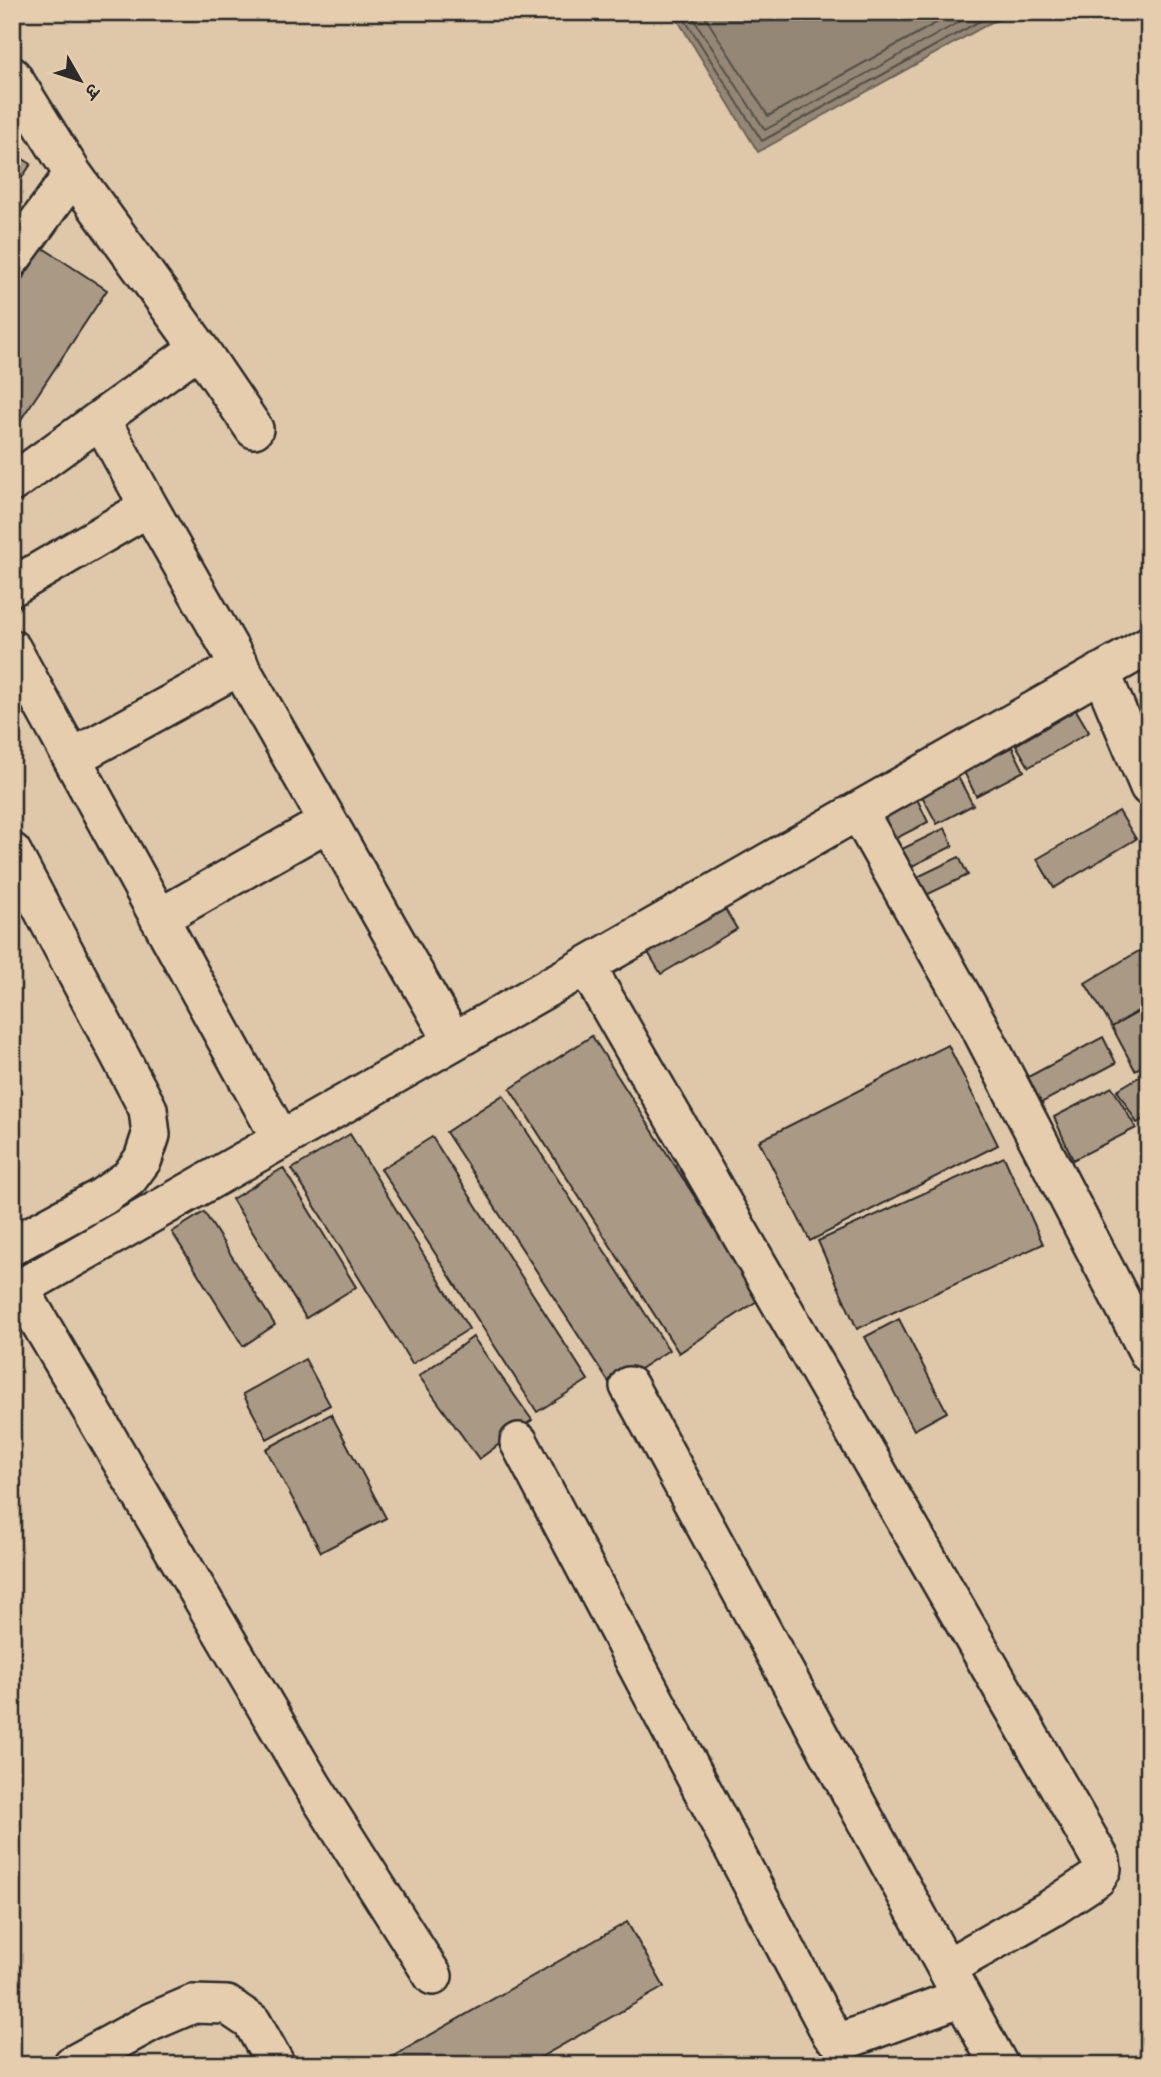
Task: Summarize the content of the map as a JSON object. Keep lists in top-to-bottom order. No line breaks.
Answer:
{"north":"bottom right"}
